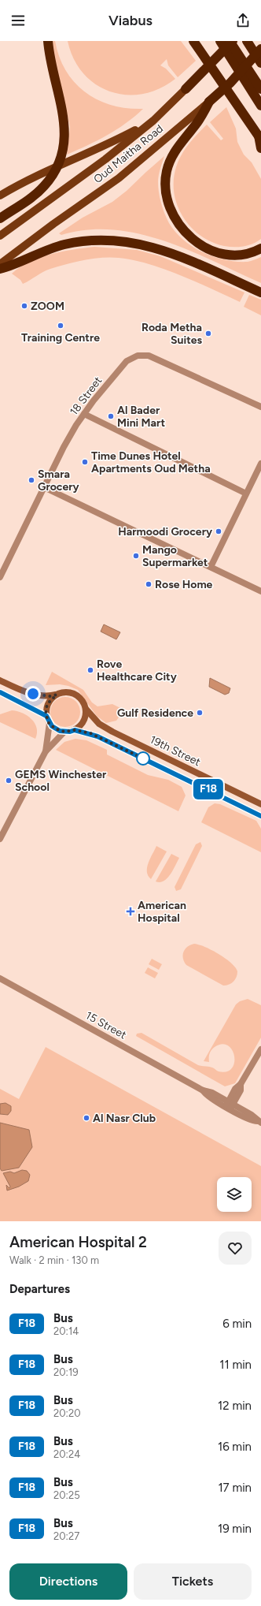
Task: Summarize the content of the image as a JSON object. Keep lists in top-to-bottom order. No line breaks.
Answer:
{"streets":{"highway":["Oud Maitha Road"],"main road":["19th Street"],"street":["18 Street","15 Street"]},"places":{"other":["ZOOM","Training Centre","Roda Metha Suites","Al Bader Mini Mart","Time Dunes Hotel Apartments Oud Metha","Smara Grocery","Harmoodi Grocery","Mango Supermarket","Rose Home","Rove Healthcare City","Gulf Residence","GEMS Winchester School","Al Nasr Club"],"health":["American Hospital"]},"lines":["bus line F18"],"page":{"header":"Viabus","on_map":"F18","heading":[["American Hospital 2","Walk · 2 min · 130 m"],"Departures"],"list":[{"mark":"F18","name":"Bus","note":"20:14","value":"6 min"},{"mark":"F18","name":"Bus","note":"20:19","value":"11 min"},{"mark":"F18","name":"Bus","note":"20:20","value":"12 min"},{"mark":"F18","name":"Bus","note":"20:24","value":"16 min"},{"mark":"F18","name":"Bus","note":"20:25","value":"17 min"},{"mark":"F18","name":"Bus","note":"20:27","value":"19 min"}],"buttons":["Directions","Tickets"]}}
